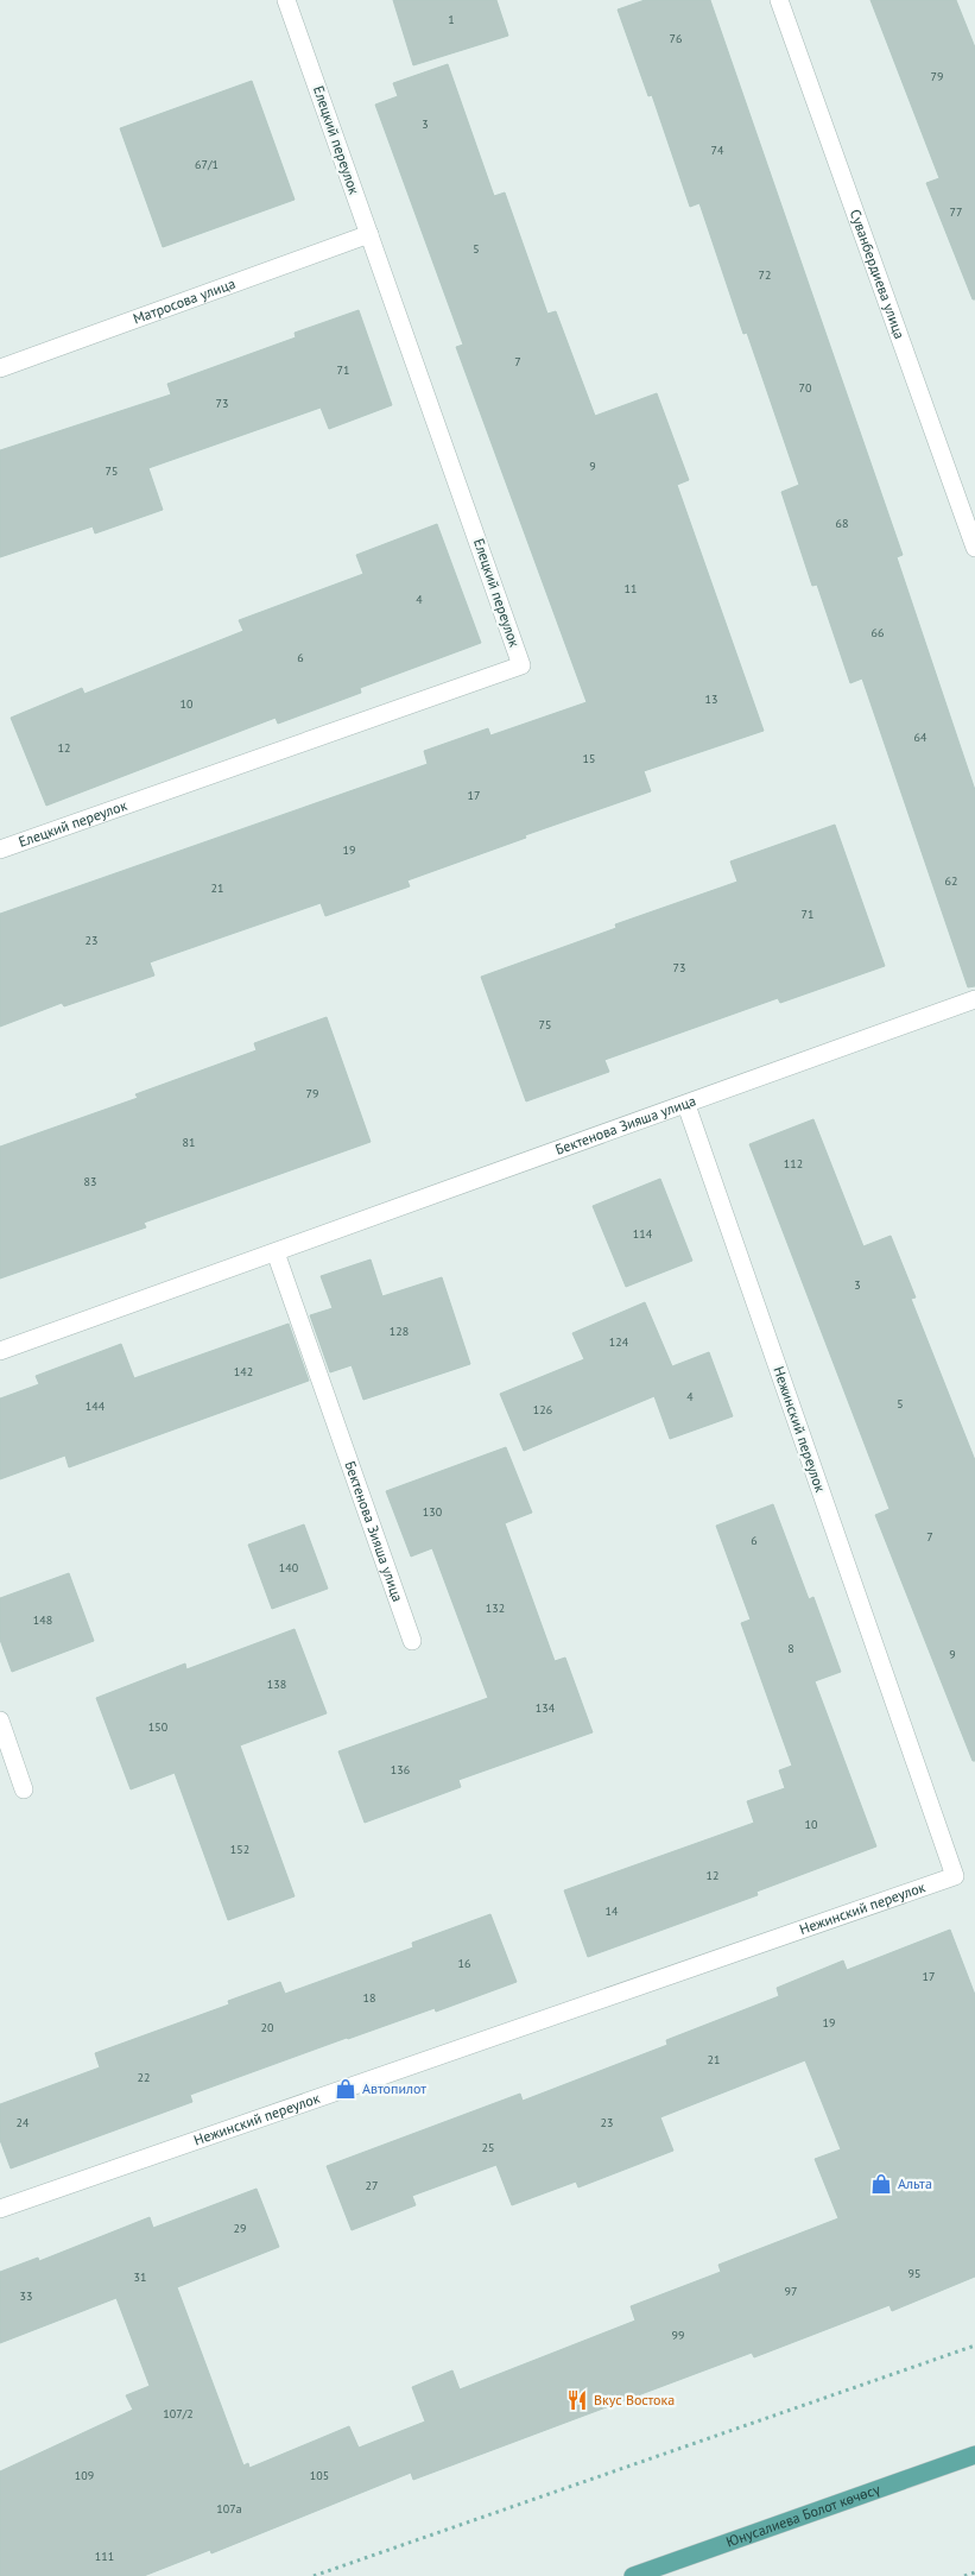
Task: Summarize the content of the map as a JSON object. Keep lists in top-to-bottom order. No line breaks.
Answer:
{"streets":{"main road":["Юнусалиева Болот көчөсү"],"street":["Елецкий переулок","Суванбердиева улица","Матросова улица","Бектенова Зияша улица","Нежинский переулок"]},"crossings":[["Елецкий переулок","Матросова улица"],["Бектенова Зияша улица","Нежинский переулок"]],"places":{"shop":["Автопилот","Альта"],"restaurant":["Вкус Востока"]},"house_numbers":["1","76","79","3","74","67/1","77","5","72","7","71","70","73","9","75","68","11","4","66","6","13","10","64","12","15","17","19","62","21","71","23","73","75","79","81","112","83","114","3","128","124","142","4","5","144","126","130","7","6","140","132","148","8","9","138","134","150","136","10","152","12","14","16","17","18","19","20","21","22","24","23","25","27","29","95","31","97","33","99","107/2","109","105","107а","111"]}
